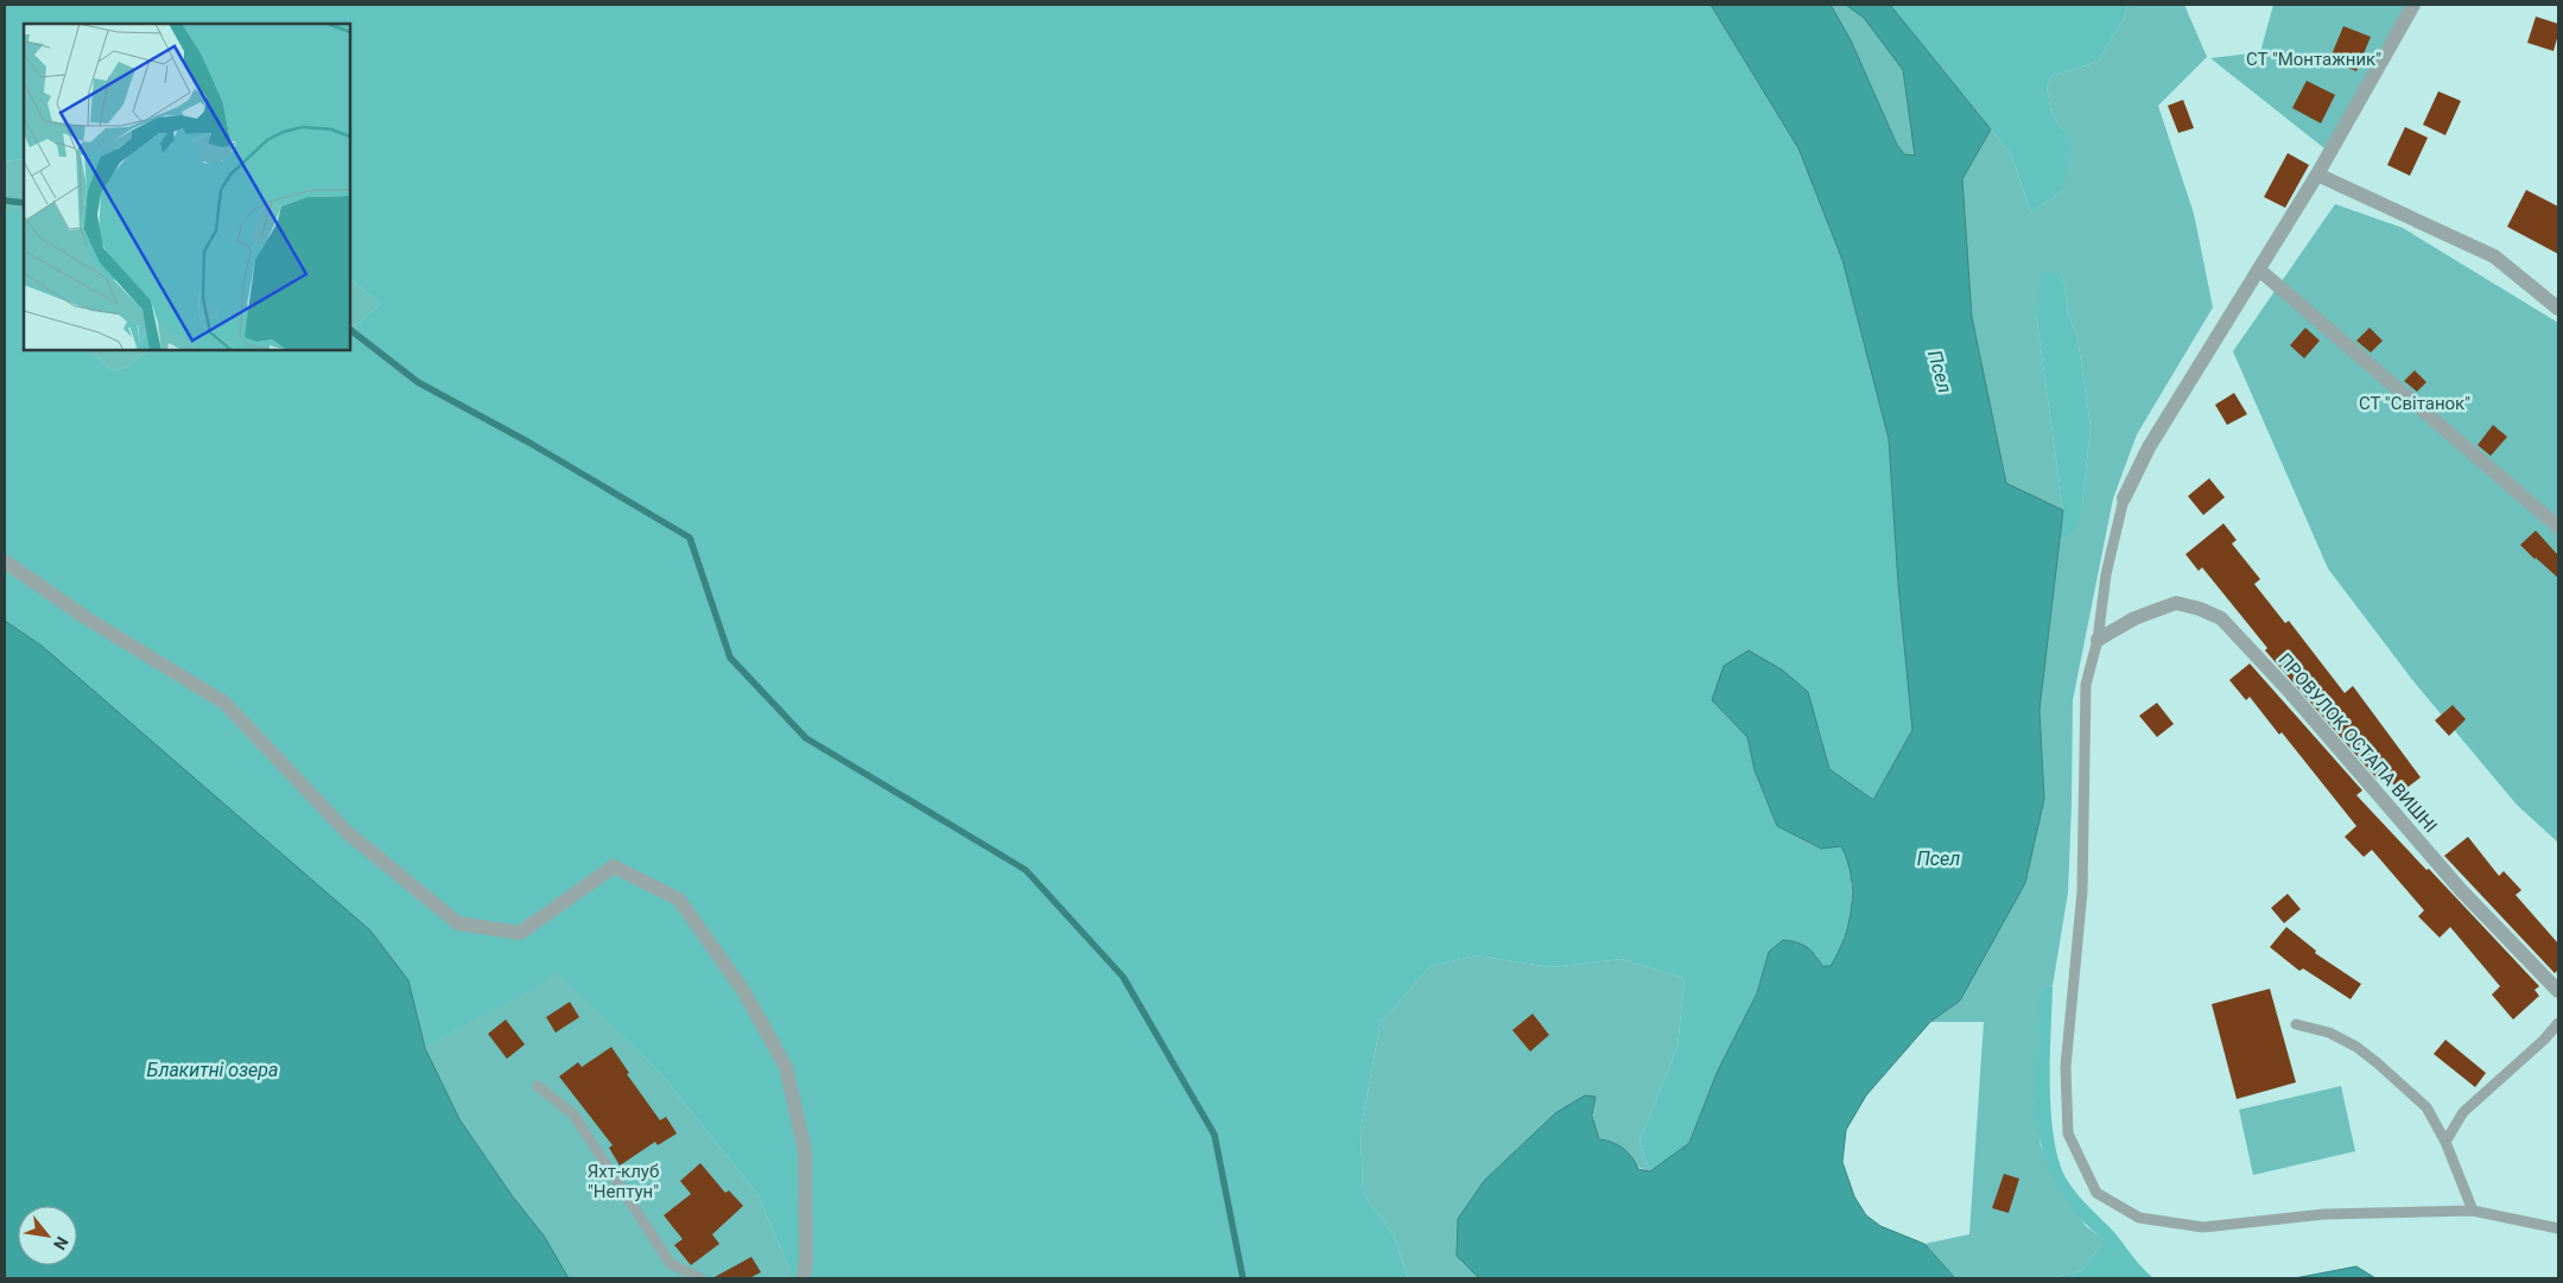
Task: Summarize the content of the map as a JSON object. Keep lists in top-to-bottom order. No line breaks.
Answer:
{"streets":{"street":["ПРОВУЛОК ОСТАПА ВИШНІ"]},"water":["Псел","Блакитні озера"],"parks":["СТ \"Монтажник\"","СТ \"Світанок\"","Яхт-клуб \"Нептун\""],"north":"bottom right"}
